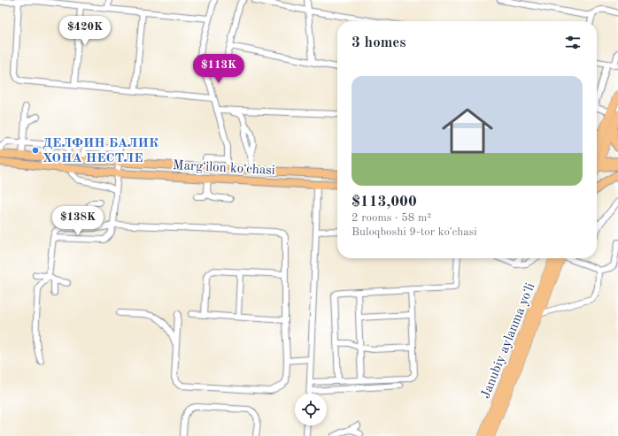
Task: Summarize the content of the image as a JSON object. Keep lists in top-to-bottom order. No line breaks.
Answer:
{"streets":{"highway":["Janubiy aylanma yoʻli"],"main road":["Margʻilon koʻchasi"]},"places":["ДЕЛФИН БАЛИК ХОНА НЕСТЛЕ"],"page":{"price":["$420K","$113K","$138K"],"heading":"3 homes","list":[{"name":"$113,000","note":"2 rooms · 58 m² · Buloqboshi 9-tor koʻchasi"}]}}
